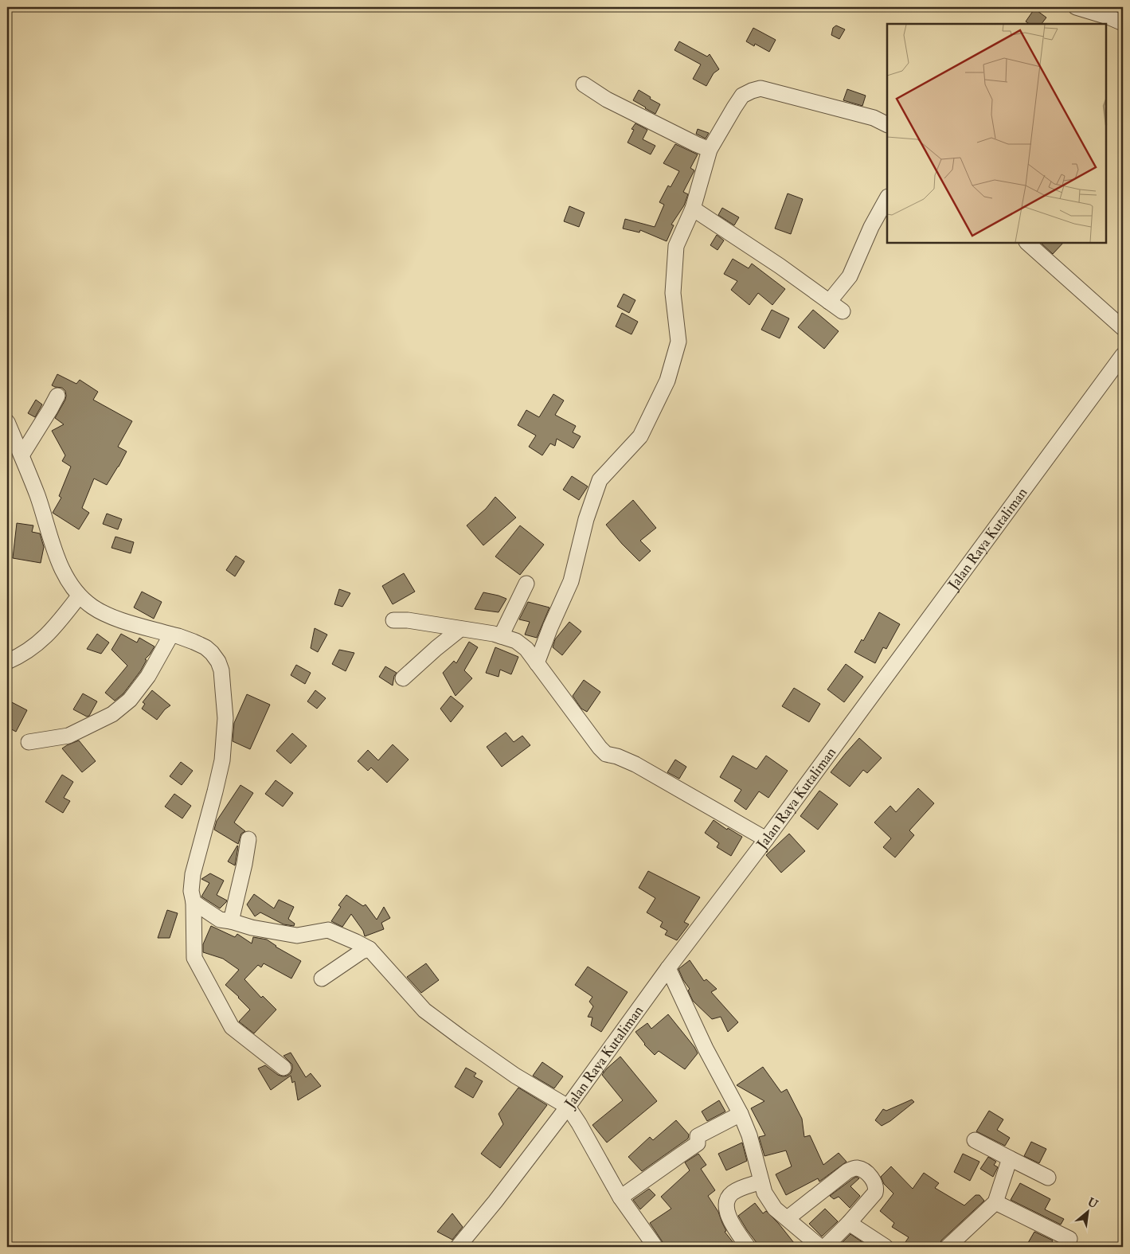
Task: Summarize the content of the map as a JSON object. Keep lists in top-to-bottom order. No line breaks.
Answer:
{"streets":{"street":["Jalan Raya Kutaliman"]},"north":"top right"}
